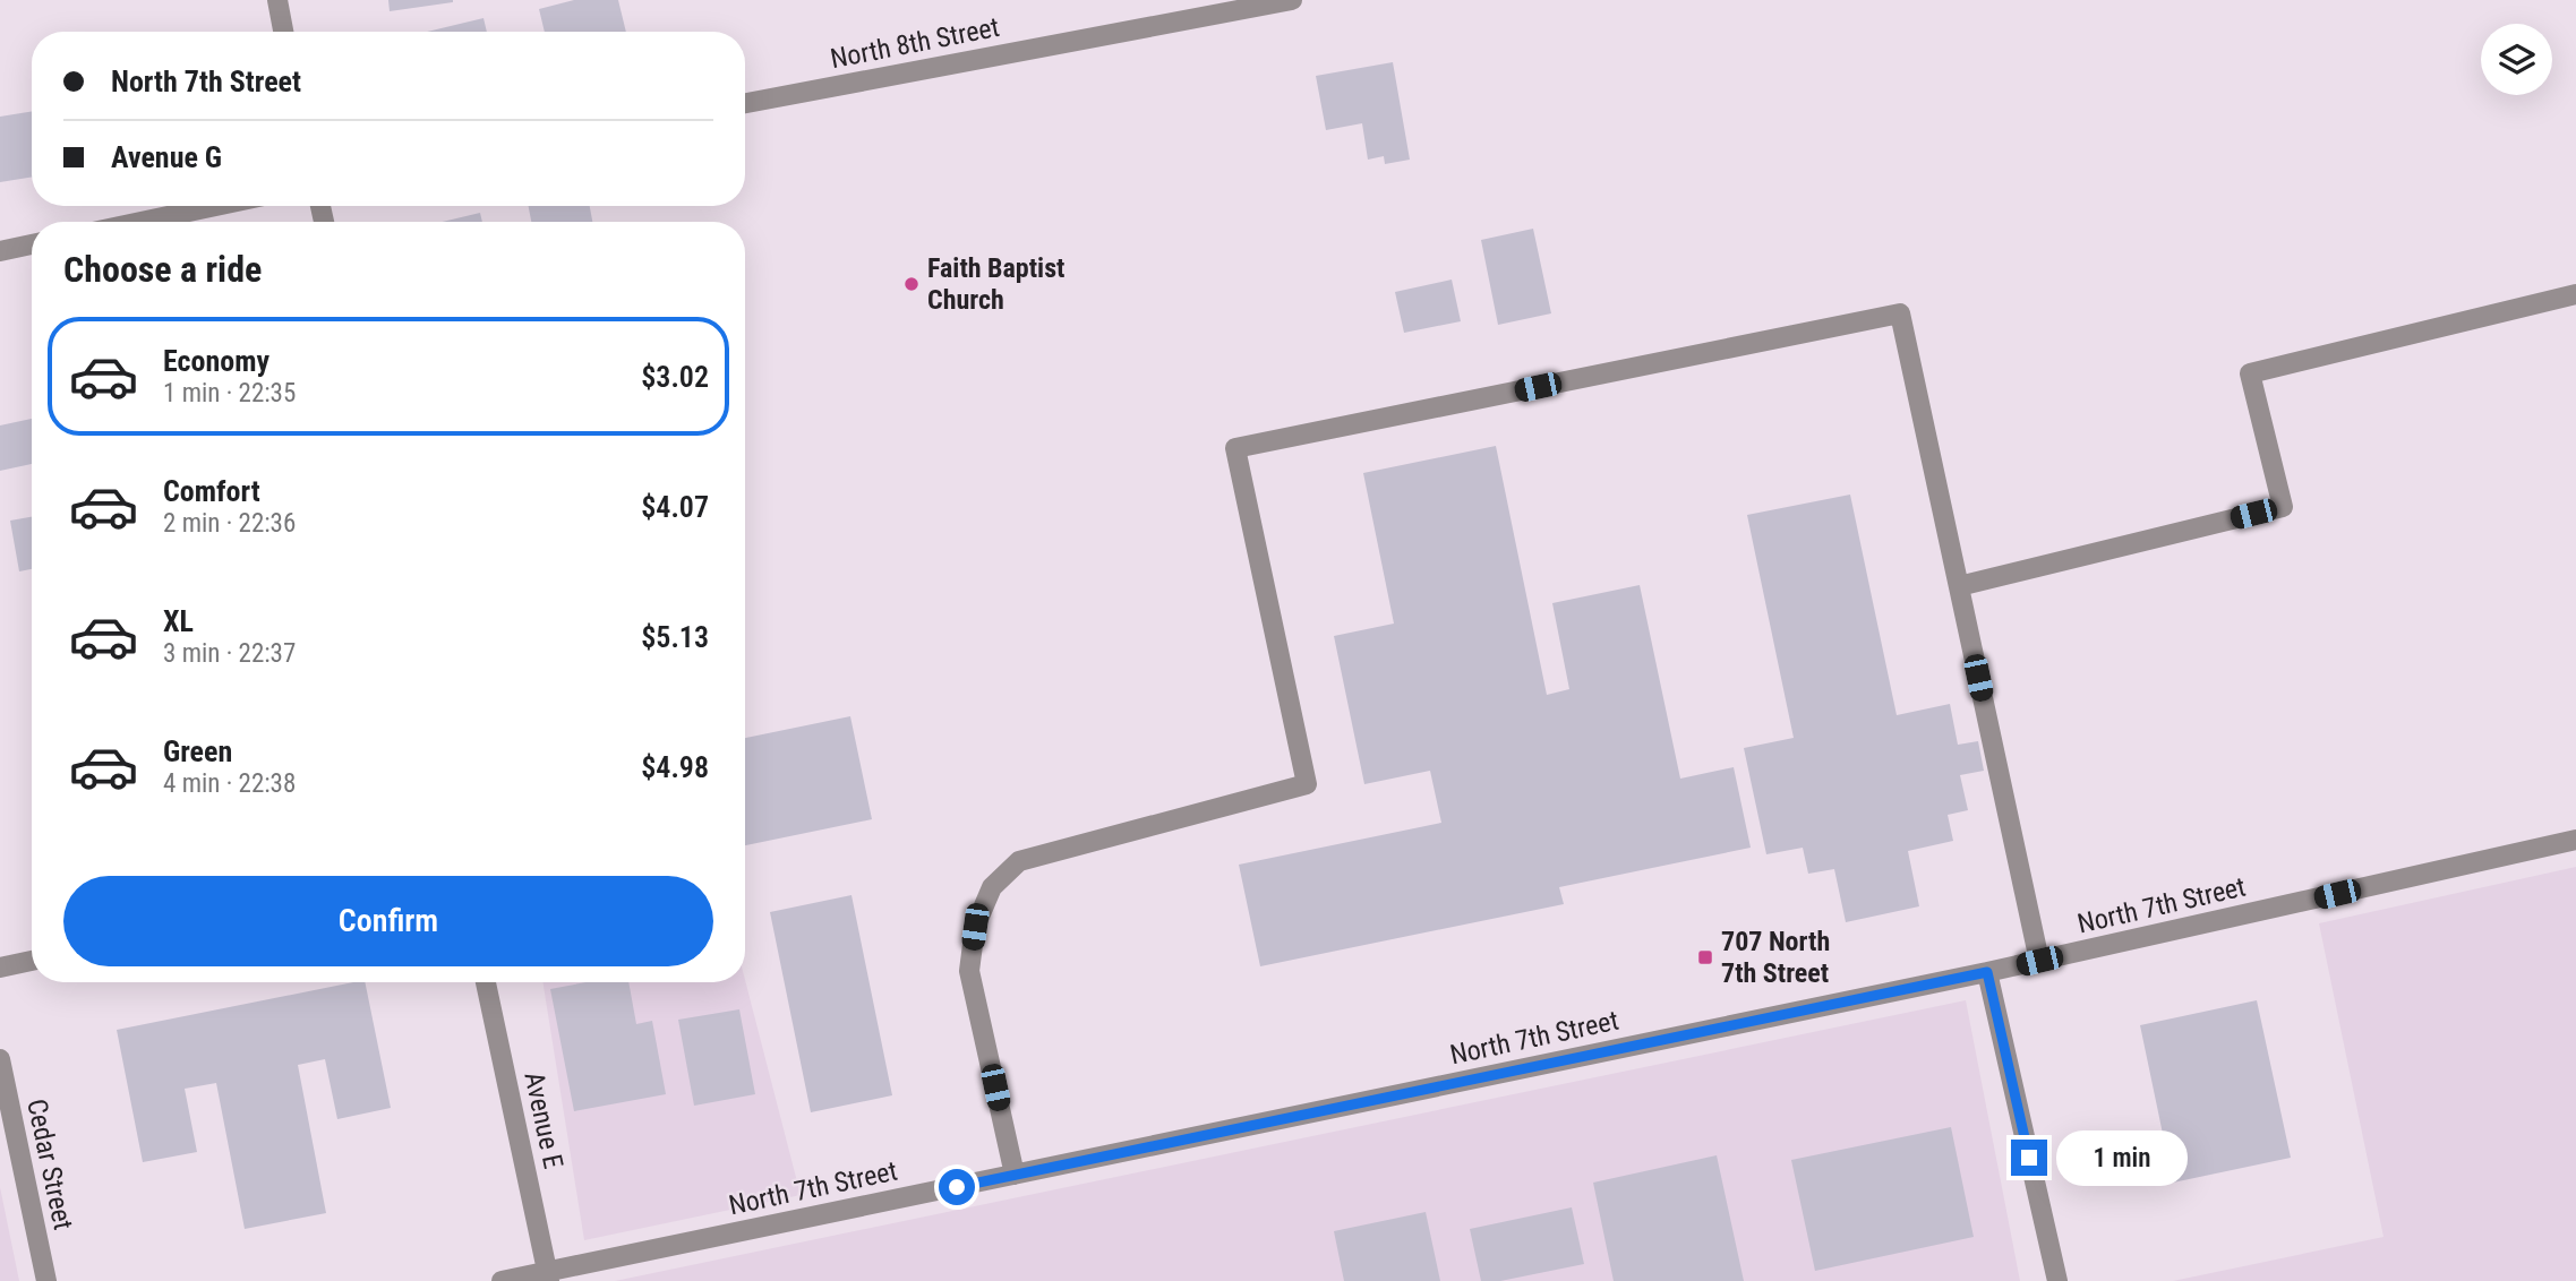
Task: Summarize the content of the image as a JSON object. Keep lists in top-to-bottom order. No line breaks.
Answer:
{"streets":{"street":["North 8th Street","North 7th Street","Avenue E","Cedar Street"]},"crossings":[["North 7th Street","Avenue E"]],"places":{"other":["Faith Baptist Church"],"transit":["707 North 7th Street"]},"page":{"banner":["North 7th Street","Avenue G"],"heading":"Choose a ride","list":[{"name":"Economy","note":"1 min · 22:35","value":"$3.02"},{"name":"Comfort","note":"2 min · 22:36","value":"$4.07"},{"name":"XL","note":"3 min · 22:37","value":"$5.13"},{"name":"Green","note":"4 min · 22:38","value":"$4.98"}],"buttons":"Confirm","bubble":"1 min"}}
